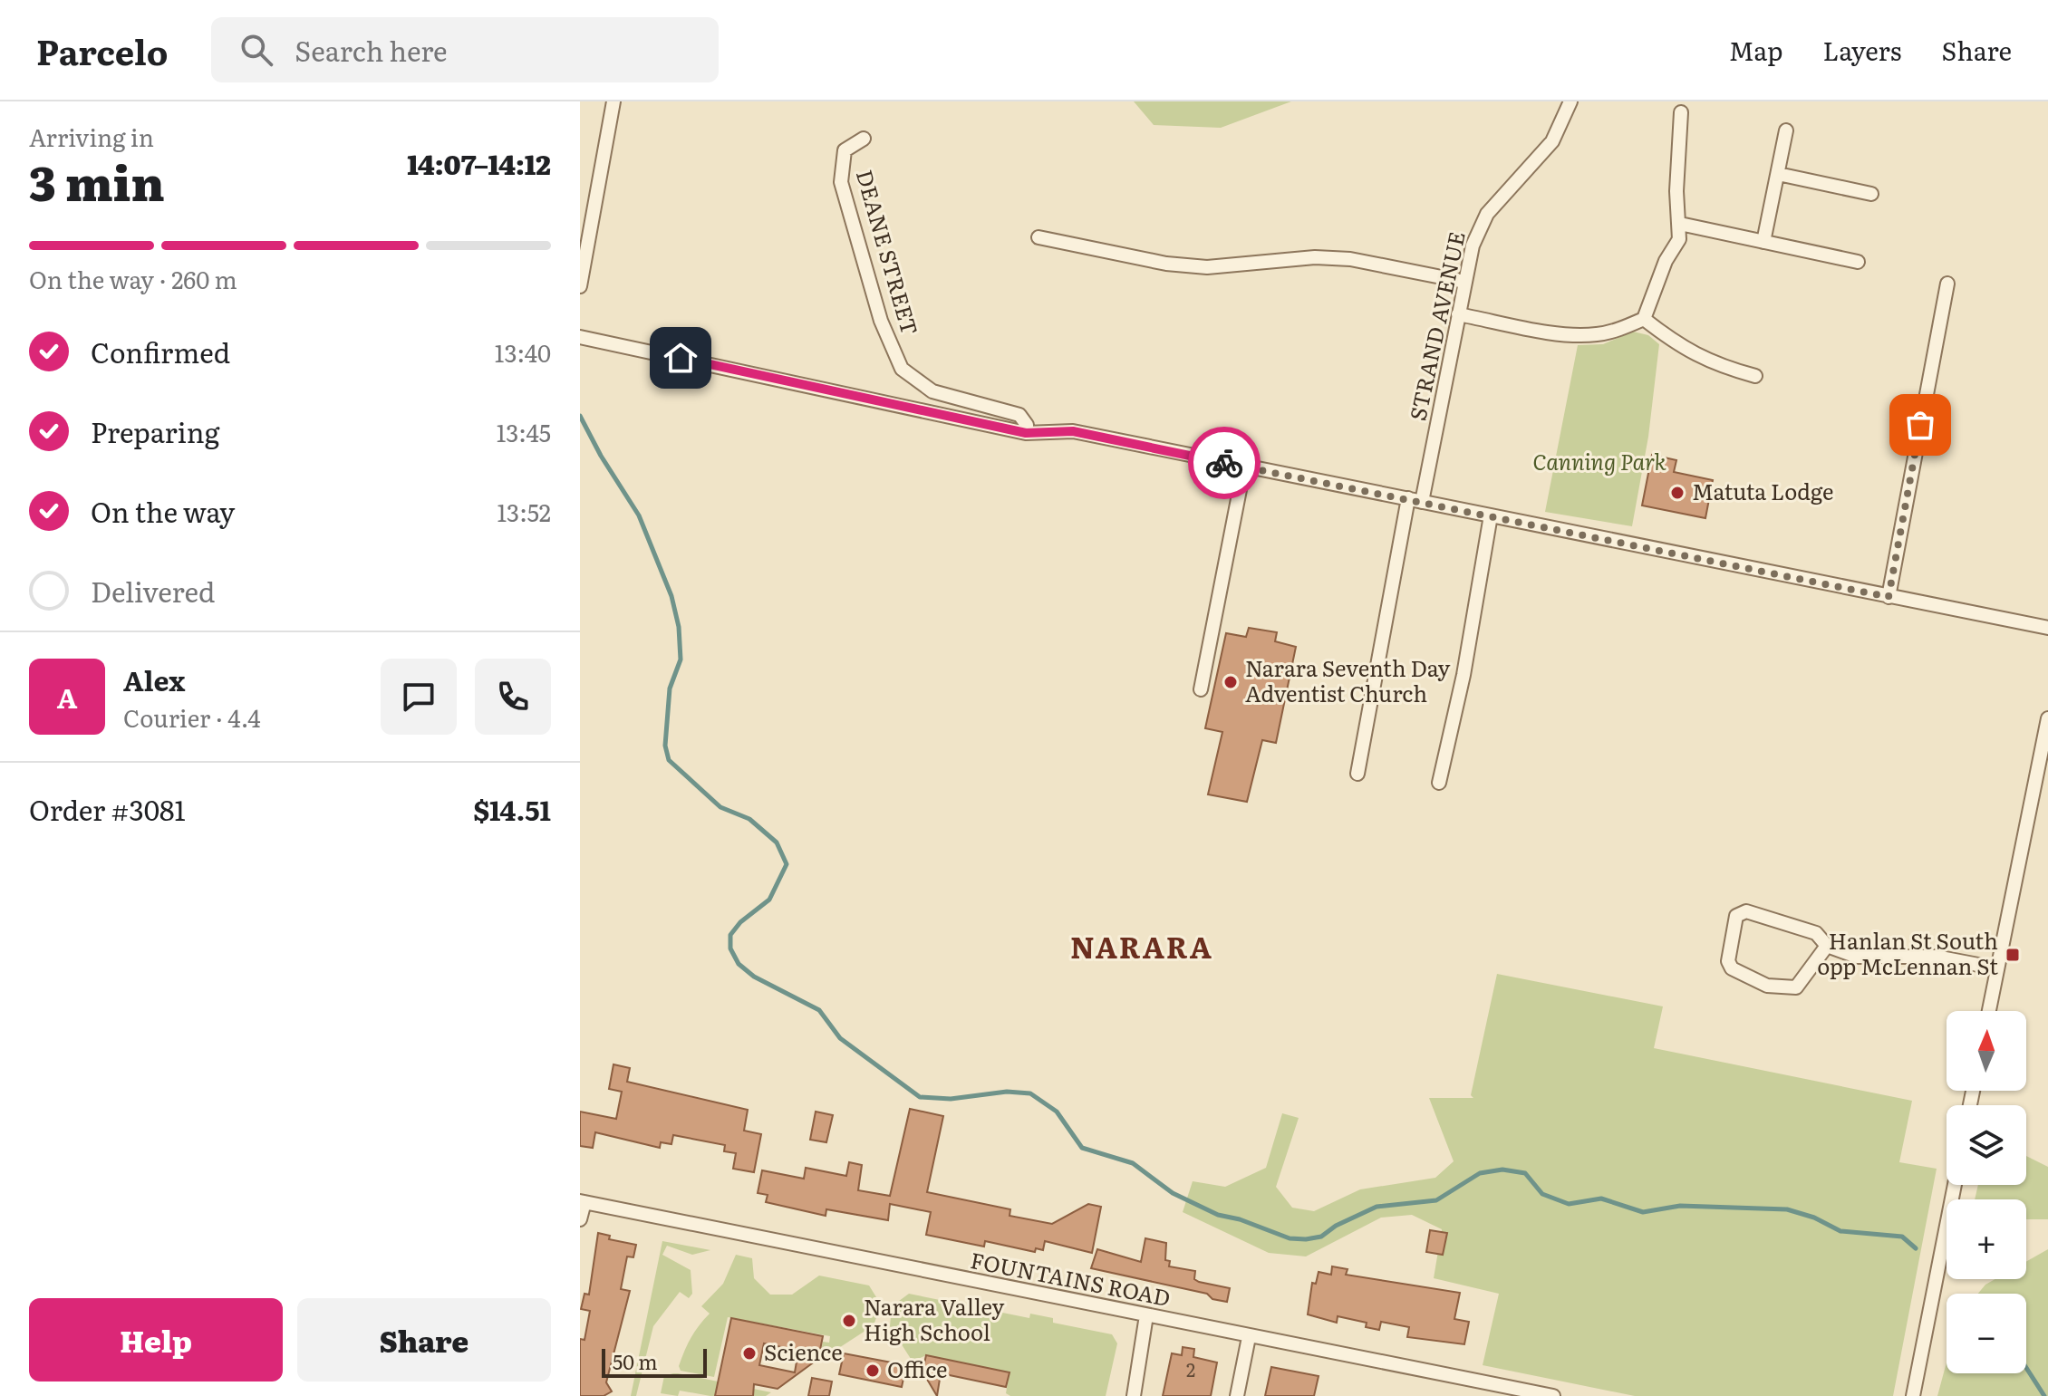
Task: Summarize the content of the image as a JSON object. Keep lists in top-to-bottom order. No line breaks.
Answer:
{"streets":{"street":["DEANE STREET","STRAND AVENUE","FOUNTAINS ROAD"]},"districts":["NARARA"],"parks":["Canning Park"],"places":{"other":["Matuta Lodge","Narara Seventh Day Adventist Church","Narara Valley High School","Science","Office"],"transit":["Hanlan St South opp McLennan St"]},"house_numbers":["2"],"scale_bar":"50 m","north":"top","page":{"header":"Parcelo","search":"Search here","nav":["Map","Layers","Share"],"heading":["3 min","Arriving in","14:07–14:12"],"panel":["Alex","Courier · 4.4","Order #3081","$14.51"],"bar":"On the way · 260 m","list":[["Confirmed","13:40"],["Preparing","13:45"],["On the way","13:52"],"Delivered"],"round":"A","map_buttons":["+","−"],"buttons":["Help","Share"],"scale":"50 m"}}
